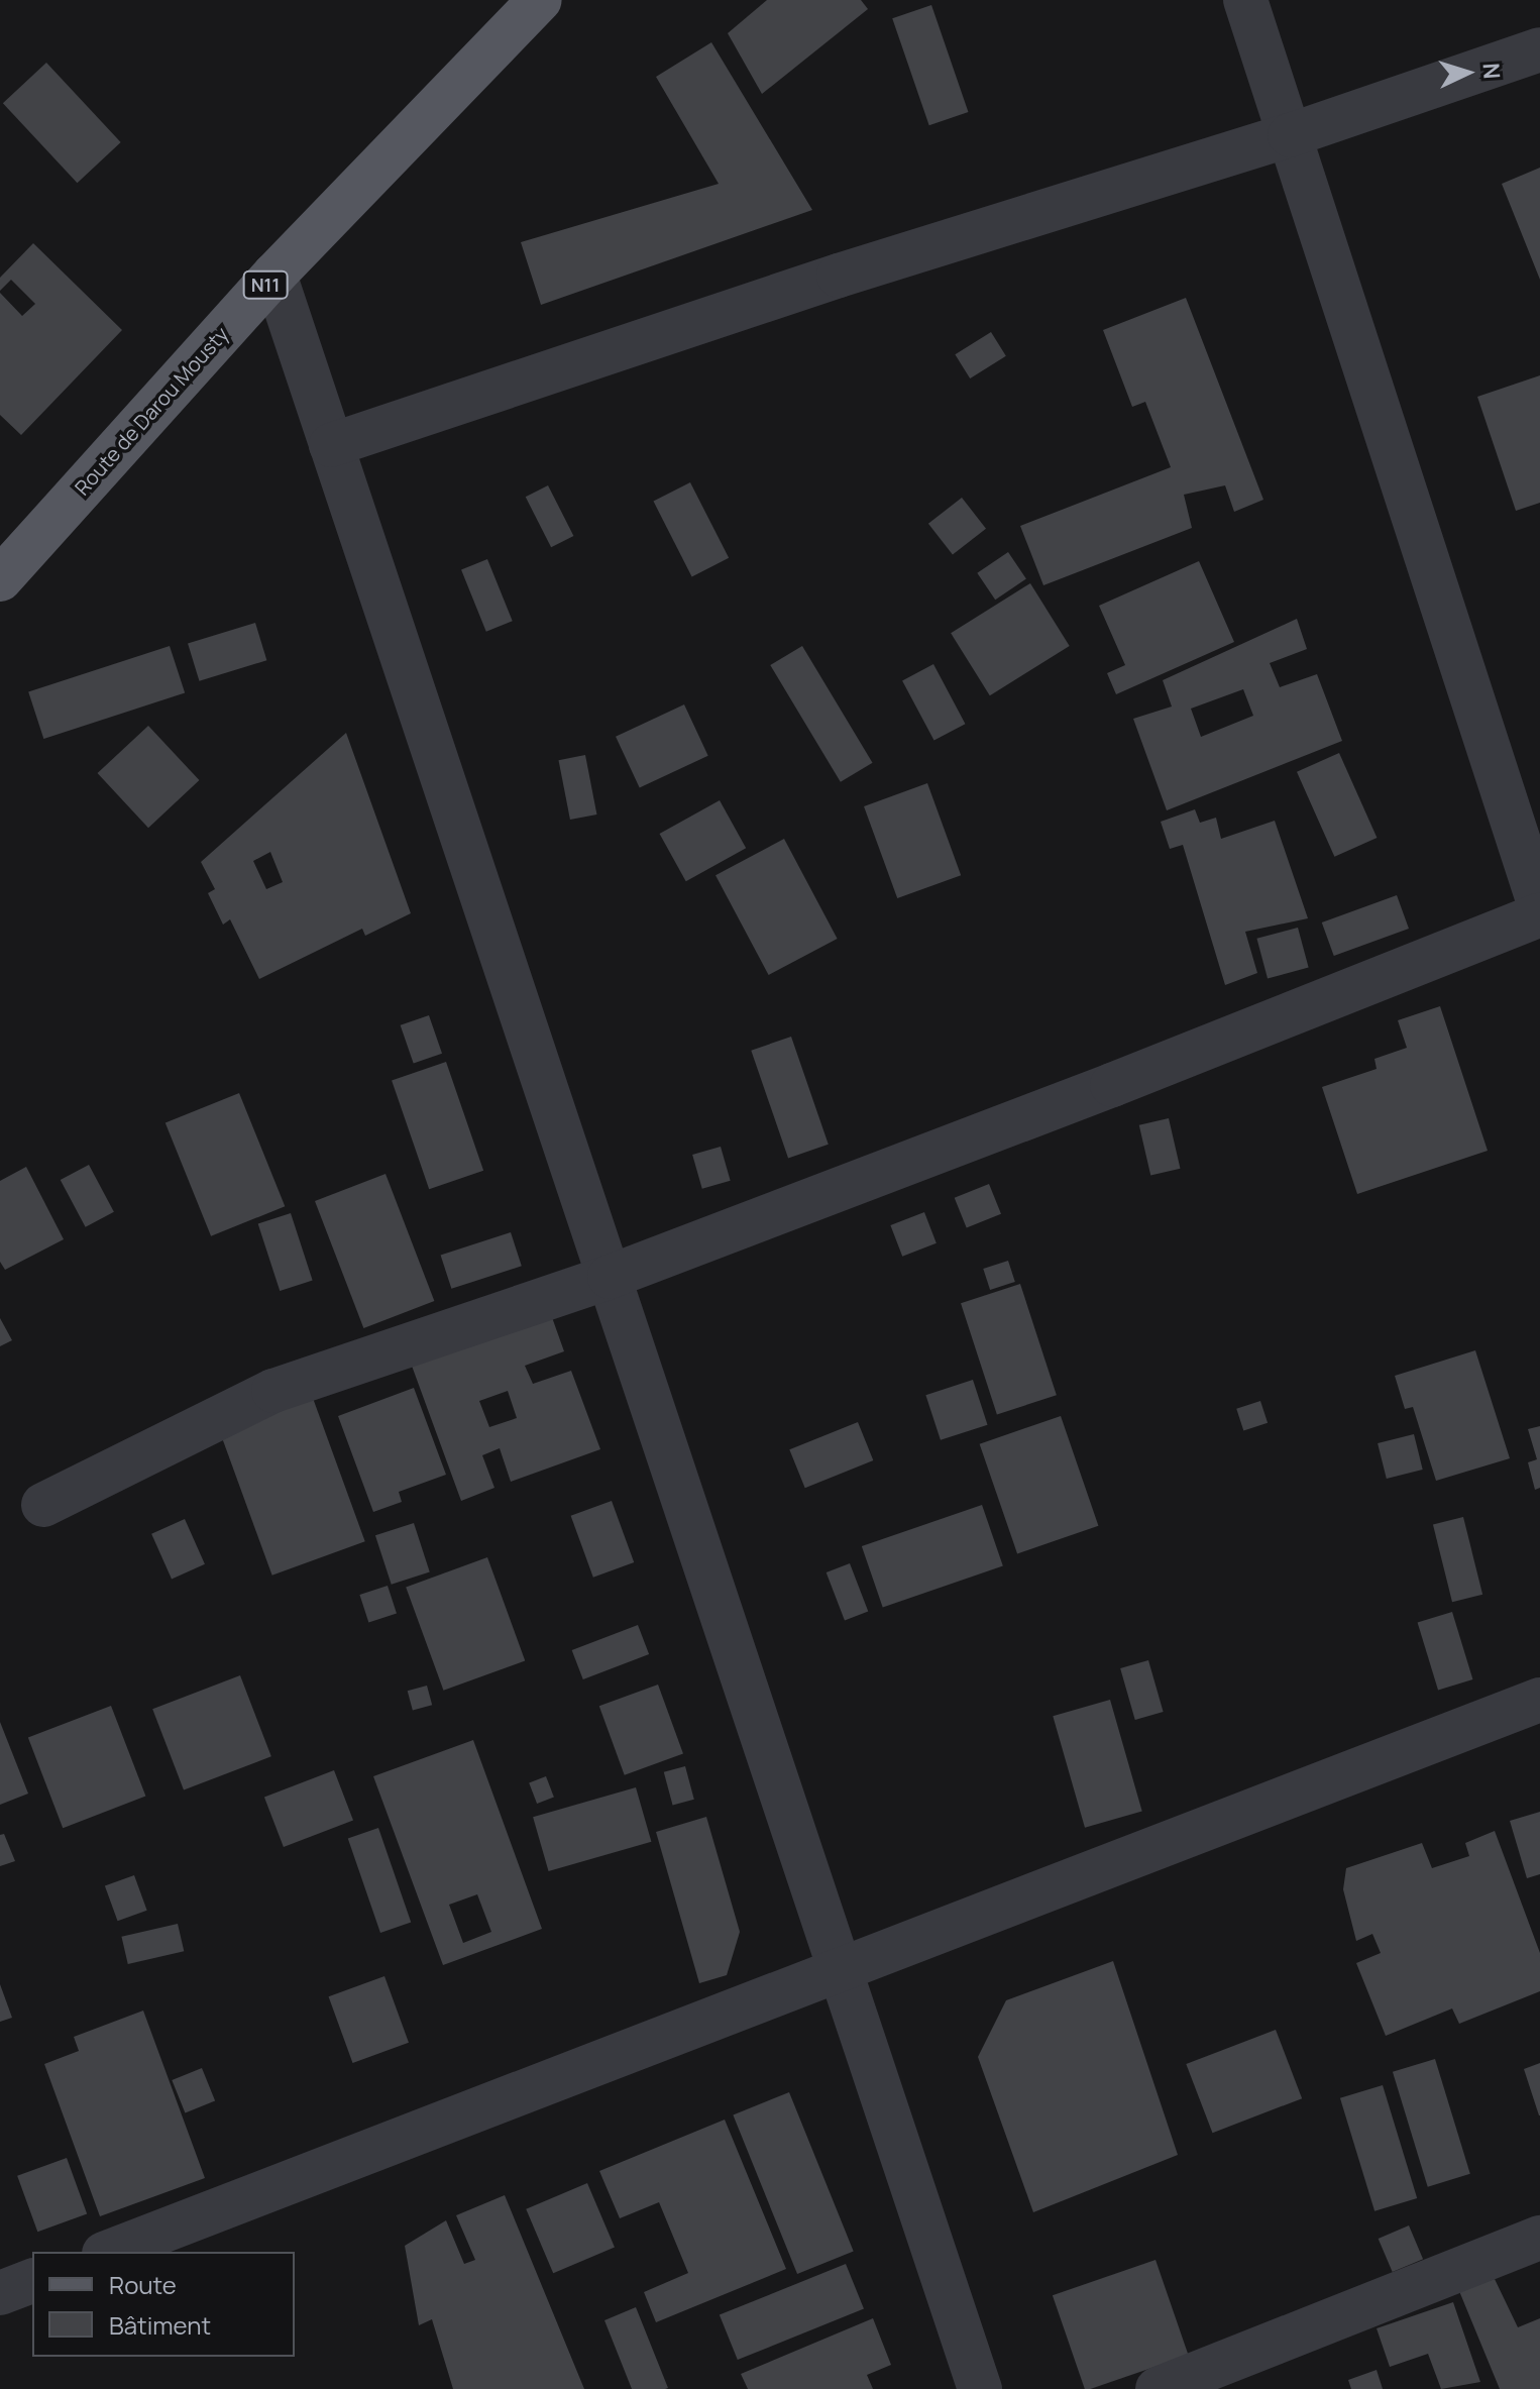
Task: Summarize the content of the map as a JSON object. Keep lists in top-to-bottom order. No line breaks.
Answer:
{"streets":{"main road":["N11","Route de Darou Mousty"]},"legend":["Route","Bâtiment"],"north":"right"}
